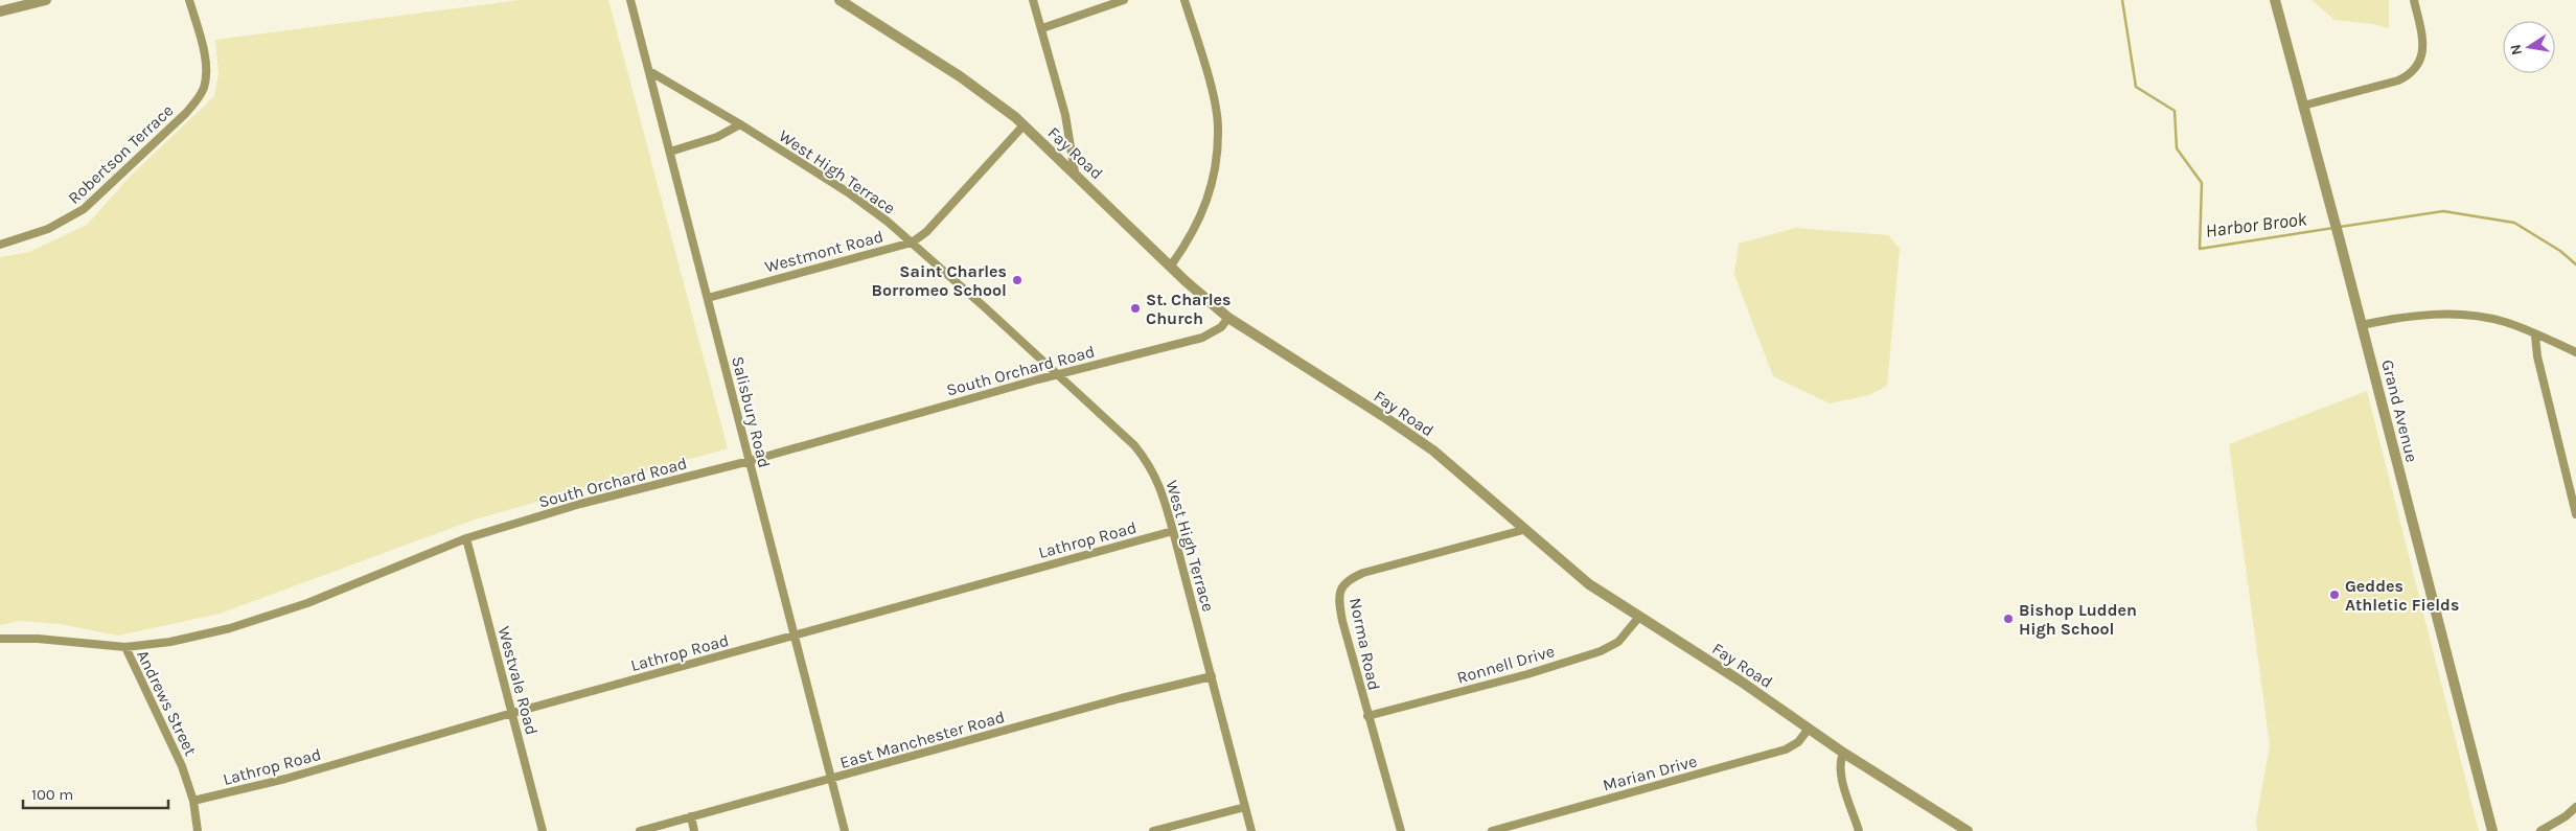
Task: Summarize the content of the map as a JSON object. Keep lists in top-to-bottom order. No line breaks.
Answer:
{"streets":{"street":["Fay Road","Robertson Terrace","West High Terrace","Westmont Road","South Orchard Road","Grand Avenue","Salisbury Road","Lathrop Road","Norma Road","Ronnell Drive","Westvale Road","Andrews Street","East Manchester Road","Marian Drive"]},"crossings":[["Fay Road","Westmont Road"],["Fay Road","South Orchard Road"],["Fay Road","Norma Road"],["Fay Road","Ronnell Drive"],["Fay Road","Marian Drive"],["West High Terrace","Westmont Road"],["West High Terrace","South Orchard Road"],["West High Terrace","Salisbury Road"],["West High Terrace","Lathrop Road"],["West High Terrace","East Manchester Road"],["Westmont Road","Salisbury Road"],["South Orchard Road","Salisbury Road"],["South Orchard Road","Westvale Road"],["South Orchard Road","Andrews Street"],["Salisbury Road","Lathrop Road"],["Salisbury Road","East Manchester Road"],["Lathrop Road","Westvale Road"],["Lathrop Road","Andrews Street"],["Norma Road","Ronnell Drive"]],"water":["Harbor Brook"],"places":["Saint Charles Borromeo School","St. Charles Church","Geddes Athletic Fields","Bishop Ludden High School"],"scale_bar":"100 m","north":"left"}
